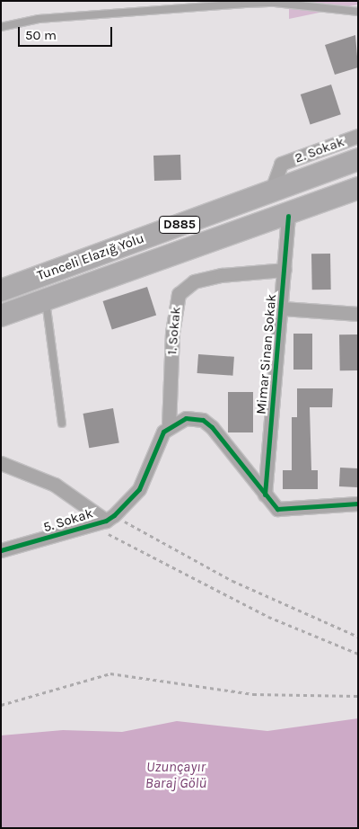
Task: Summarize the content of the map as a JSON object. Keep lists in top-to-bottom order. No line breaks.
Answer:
{"streets":{"main road":["D885","Tunceli Elazığ Yolu"],"street":["2. Sokak","1. Sokak","Mimar Sinan Sokak","5. Sokak"]},"crossings":[["2. Sokak","Tunceli Elazığ Yolu"],["Tunceli Elazığ Yolu","Mimar Sinan Sokak"],["1. Sokak","Mimar Sinan Sokak"]],"water":["Uzunçayır Baraj Gölü"],"scale_bar":"50 m"}
